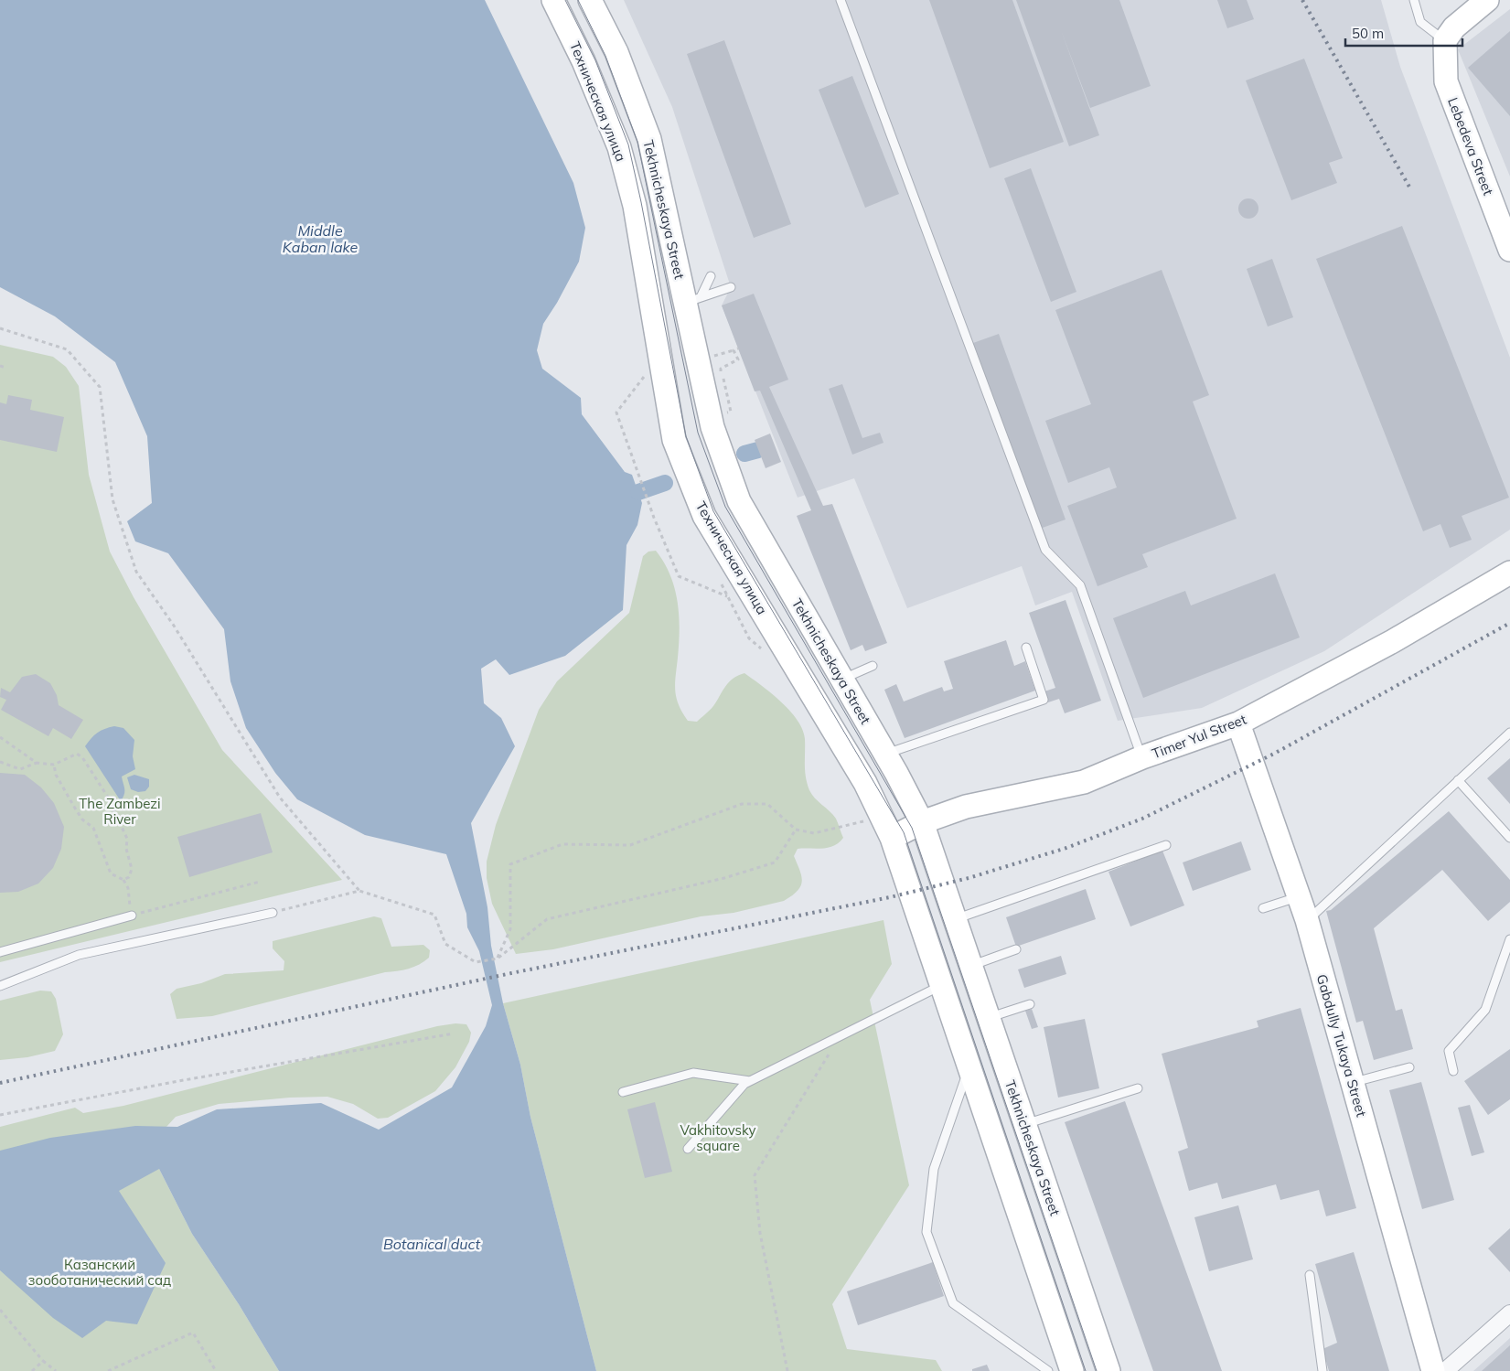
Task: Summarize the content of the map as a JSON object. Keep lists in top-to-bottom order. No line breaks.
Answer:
{"streets":{"main road":["Техническая улица","Lebedeva Street","Tekhnicheskaya Street","Timer Yul Street","Gabdully Tukaya Street"]},"crossings":[["Техническая улица","Timer Yul Street"],["Tekhnicheskaya Street","Timer Yul Street"],["Timer Yul Street","Gabdully Tukaya Street"]],"water":["Middle Kaban lake","Botanical duct"],"parks":["The Zambezi River","Vakhitovsky square","Казанский зооботанический сад"],"scale_bar":"50 m"}
